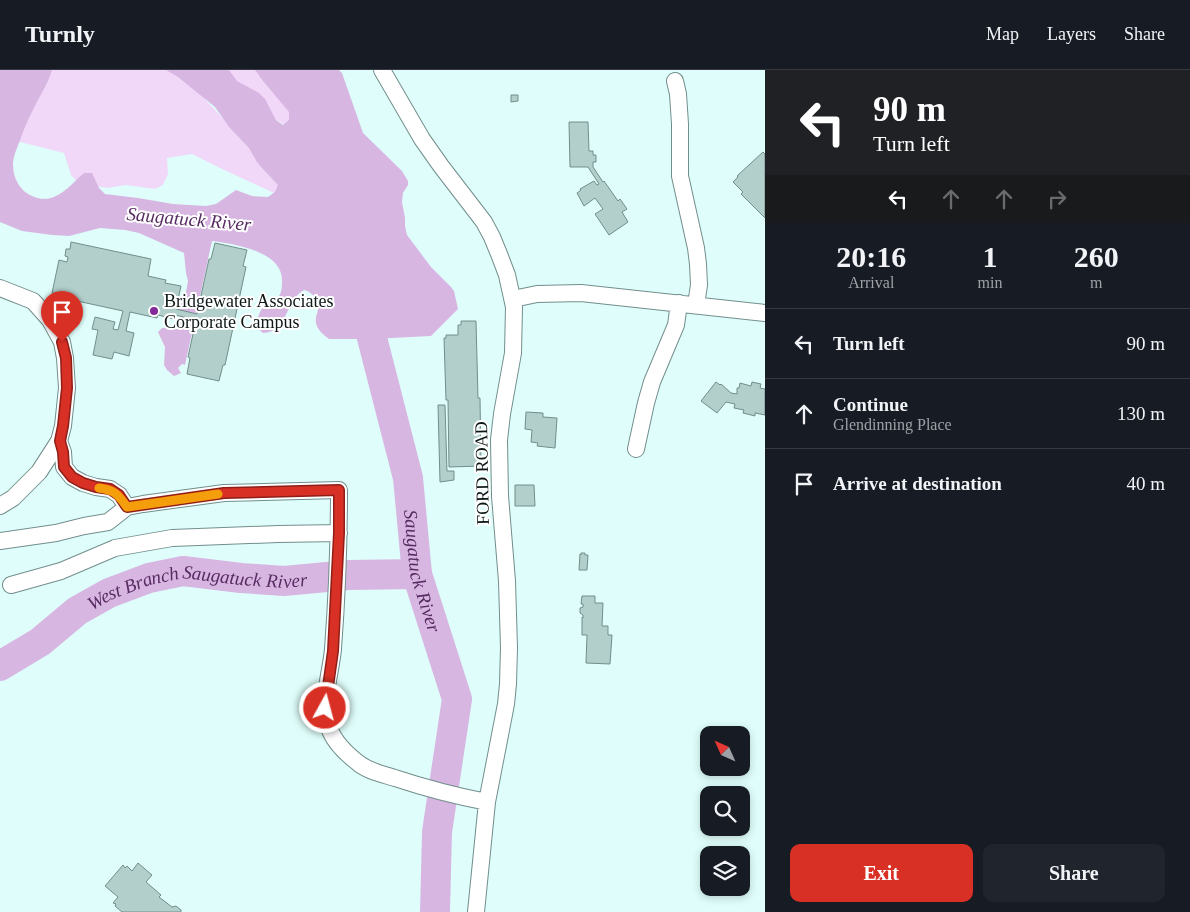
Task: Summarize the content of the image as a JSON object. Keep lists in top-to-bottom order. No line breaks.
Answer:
{"streets":{"street":["FORD ROAD"]},"water":["Saugatuck River","West Branch Saugatuck River"],"places":["Bridgewater Associates Corporate Campus"],"north":"top left","page":{"header":"Turnly","nav":["Map","Layers","Share"],"turn":["90 m","Turn left"],"eta":["20:16","Arrival","1","min","260","m"],"list":[{"name":"Turn left","value":"90 m"},{"name":"Continue","note":"Glendinning Place","value":"130 m"},{"name":"Arrive at destination","value":"40 m"}],"buttons":["Exit","Share"]}}
